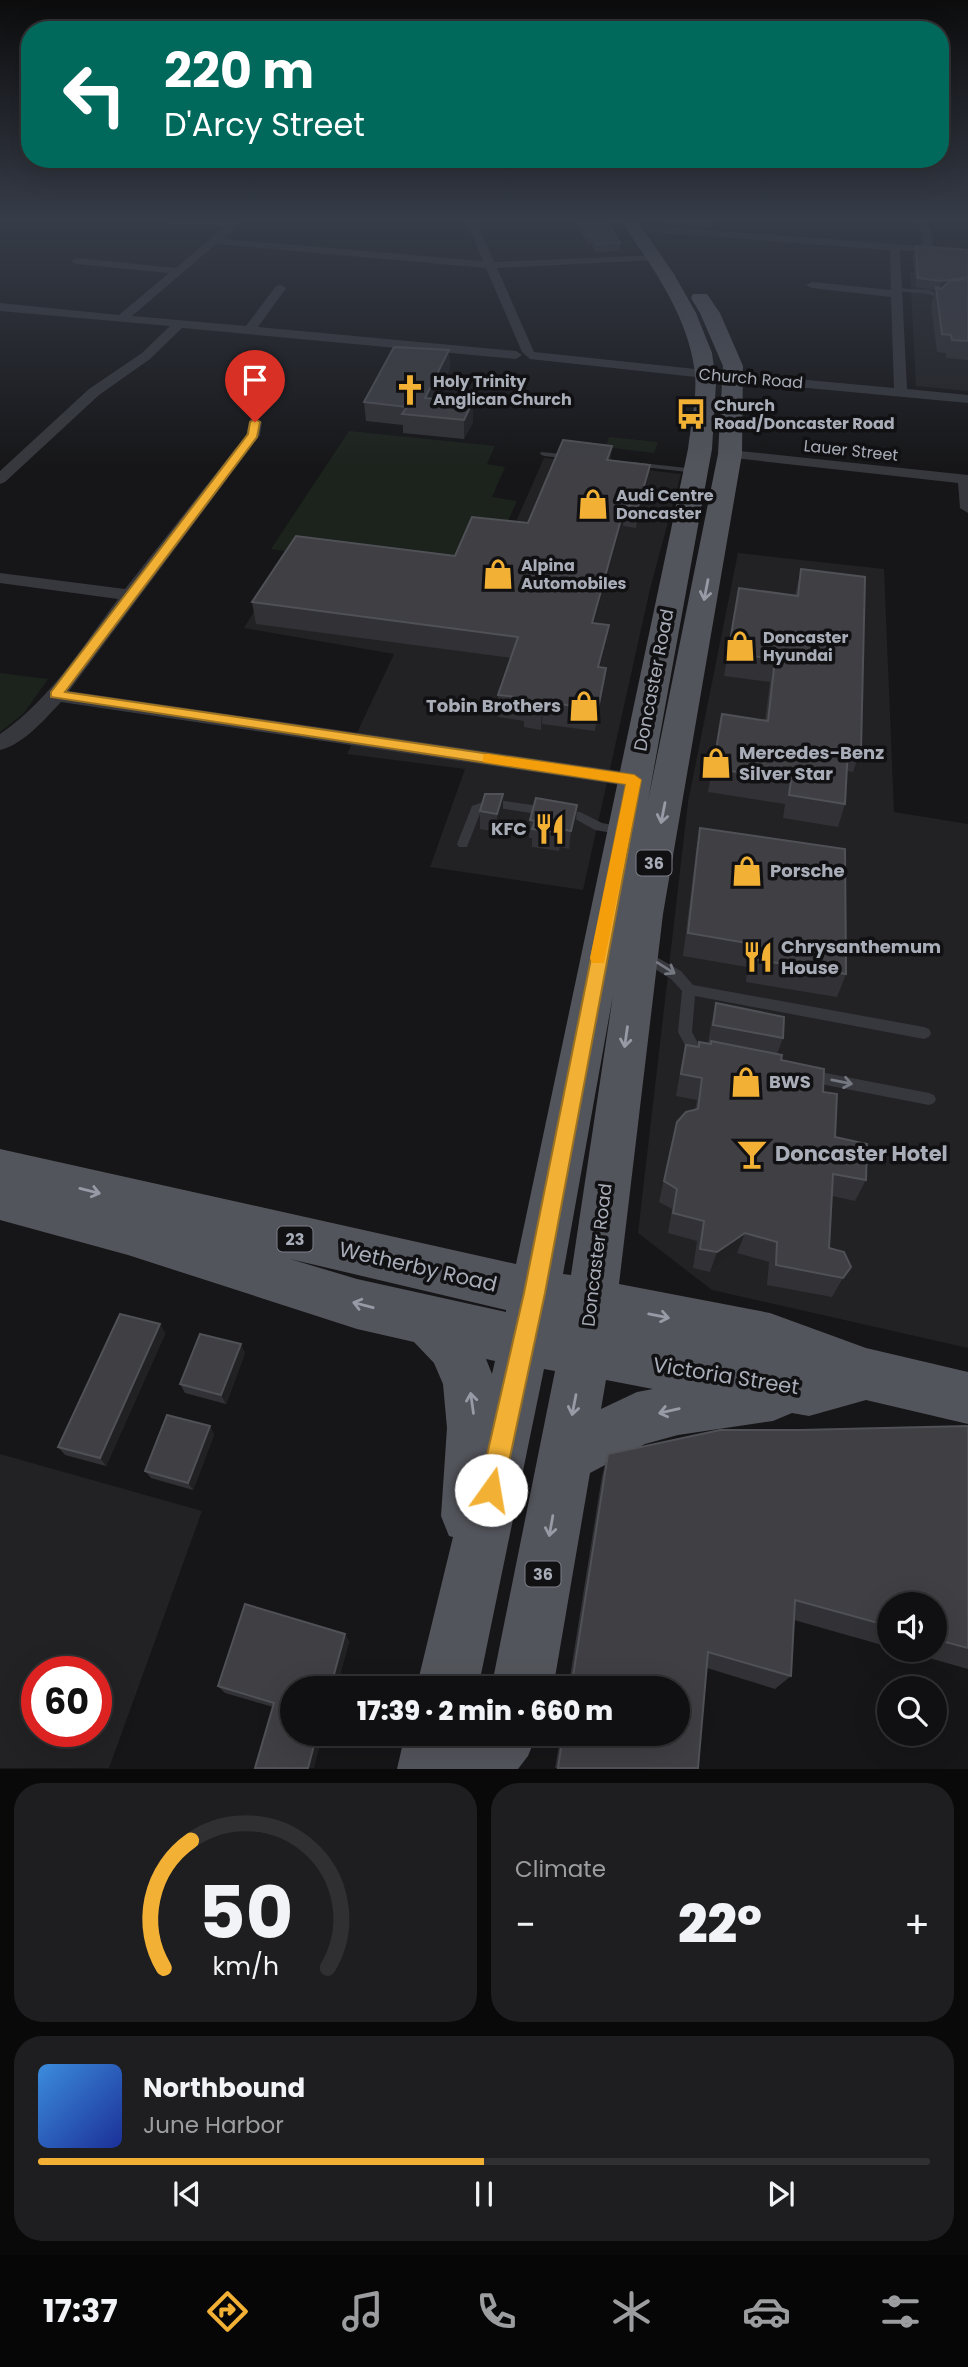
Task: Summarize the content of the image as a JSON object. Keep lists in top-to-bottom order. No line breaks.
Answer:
{"streets":{"main road":["Doncaster Road","36","23","Wetherby Road","Victoria Street"],"street":["Church Road","Lauer Street"]},"crossings":[["Church Road","Doncaster Road"],["Lauer Street","Doncaster Road"],["Doncaster Road","Wetherby Road"],["Doncaster Road","Victoria Street"],["Wetherby Road","Victoria Street"]],"places":{"church":["Holy Trinity Anglican Church"],"bus stop":["Church Road/Doncaster Road"],"shop":["Audi Centre Doncaster","Alpina Automobiles","Doncaster Hyundai","Tobin Brothers","Mercedes-Benz Silver Star","Porsche","BWS"],"restaurant":["KFC","Chrysanthemum House"],"bar":["Doncaster Hotel"]},"page":{"turn":["220 m","D'Arcy Street"],"limit":"60","trip":"17:39 · 2 min · 660 m","tile":"Climate","heat":["−","22°","+"],"song":["Northbound","June Harbor"],"tabs":"17:37","gauge":["50","km/h"]}}
